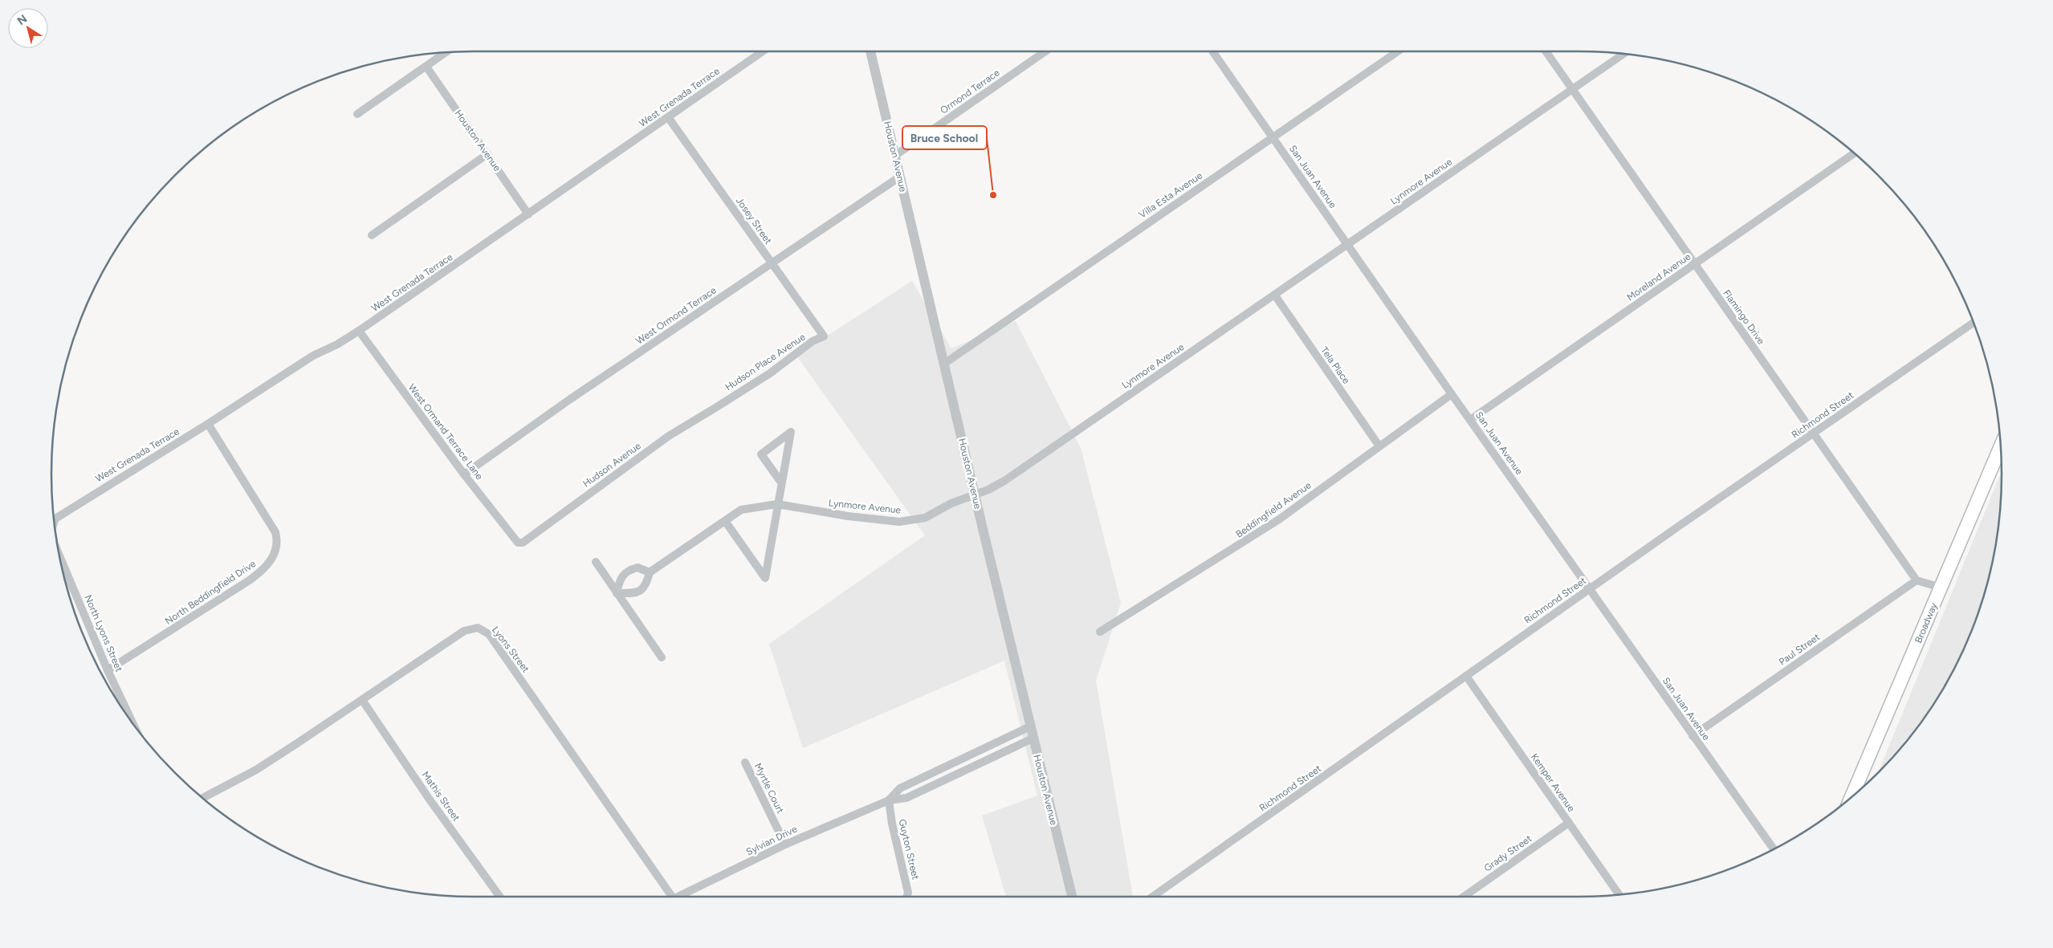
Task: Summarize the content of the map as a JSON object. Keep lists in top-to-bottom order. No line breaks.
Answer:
{"streets":{"main road":["Broadway"],"street":["Ormond Terrace","West Grenada Terrace","Houston Avenue","San Juan Avenue","Lynmore Avenue","Villa Esta Avenue","Josey Street","Moreland Avenue","West Ormond Terrace","Flamingo Drive","Hudson Place Avenue","Tela Place","Richmond Street","West Ormand Terrace Lane","Hudson Avenue","Beddingfield Avenue","North Beddingfield Drive","North Lyons Street","Lyons Street","Paul Street","Kemper Avenue","Myrtle Court","Mathis Street","Sylvian Drive","Guyton Street","Grady Street"]},"crossings":[["Ormond Terrace","Houston Avenue"],["West Grenada Terrace","Houston Avenue"],["West Grenada Terrace","Josey Street"],["West Grenada Terrace","West Ormand Terrace Lane"],["West Grenada Terrace","North Beddingfield Drive"],["Houston Avenue","Lynmore Avenue"],["Houston Avenue","Villa Esta Avenue"],["Houston Avenue","West Ormond Terrace"],["Houston Avenue","Sylvian Drive"],["San Juan Avenue","Lynmore Avenue"],["San Juan Avenue","Villa Esta Avenue"],["San Juan Avenue","Moreland Avenue"],["San Juan Avenue","Richmond Street"],["San Juan Avenue","Beddingfield Avenue"],["San Juan Avenue","Paul Street"],["Lynmore Avenue","Flamingo Drive"],["Lynmore Avenue","Tela Place"],["Josey Street","West Ormond Terrace"],["Josey Street","Hudson Place Avenue"],["Moreland Avenue","Flamingo Drive"],["West Ormond Terrace","West Ormand Terrace Lane"],["Flamingo Drive","Richmond Street"],["Flamingo Drive","Paul Street"],["Hudson Place Avenue","Hudson Avenue"],["Tela Place","Beddingfield Avenue"],["Richmond Street","Kemper Avenue"],["West Ormand Terrace Lane","Hudson Avenue"],["North Beddingfield Drive","North Lyons Street"],["Lyons Street","Mathis Street"],["Kemper Avenue","Grady Street"],["Myrtle Court","Sylvian Drive"],["Sylvian Drive","Guyton Street"]],"places":["Bruce School"],"north":"top left"}
